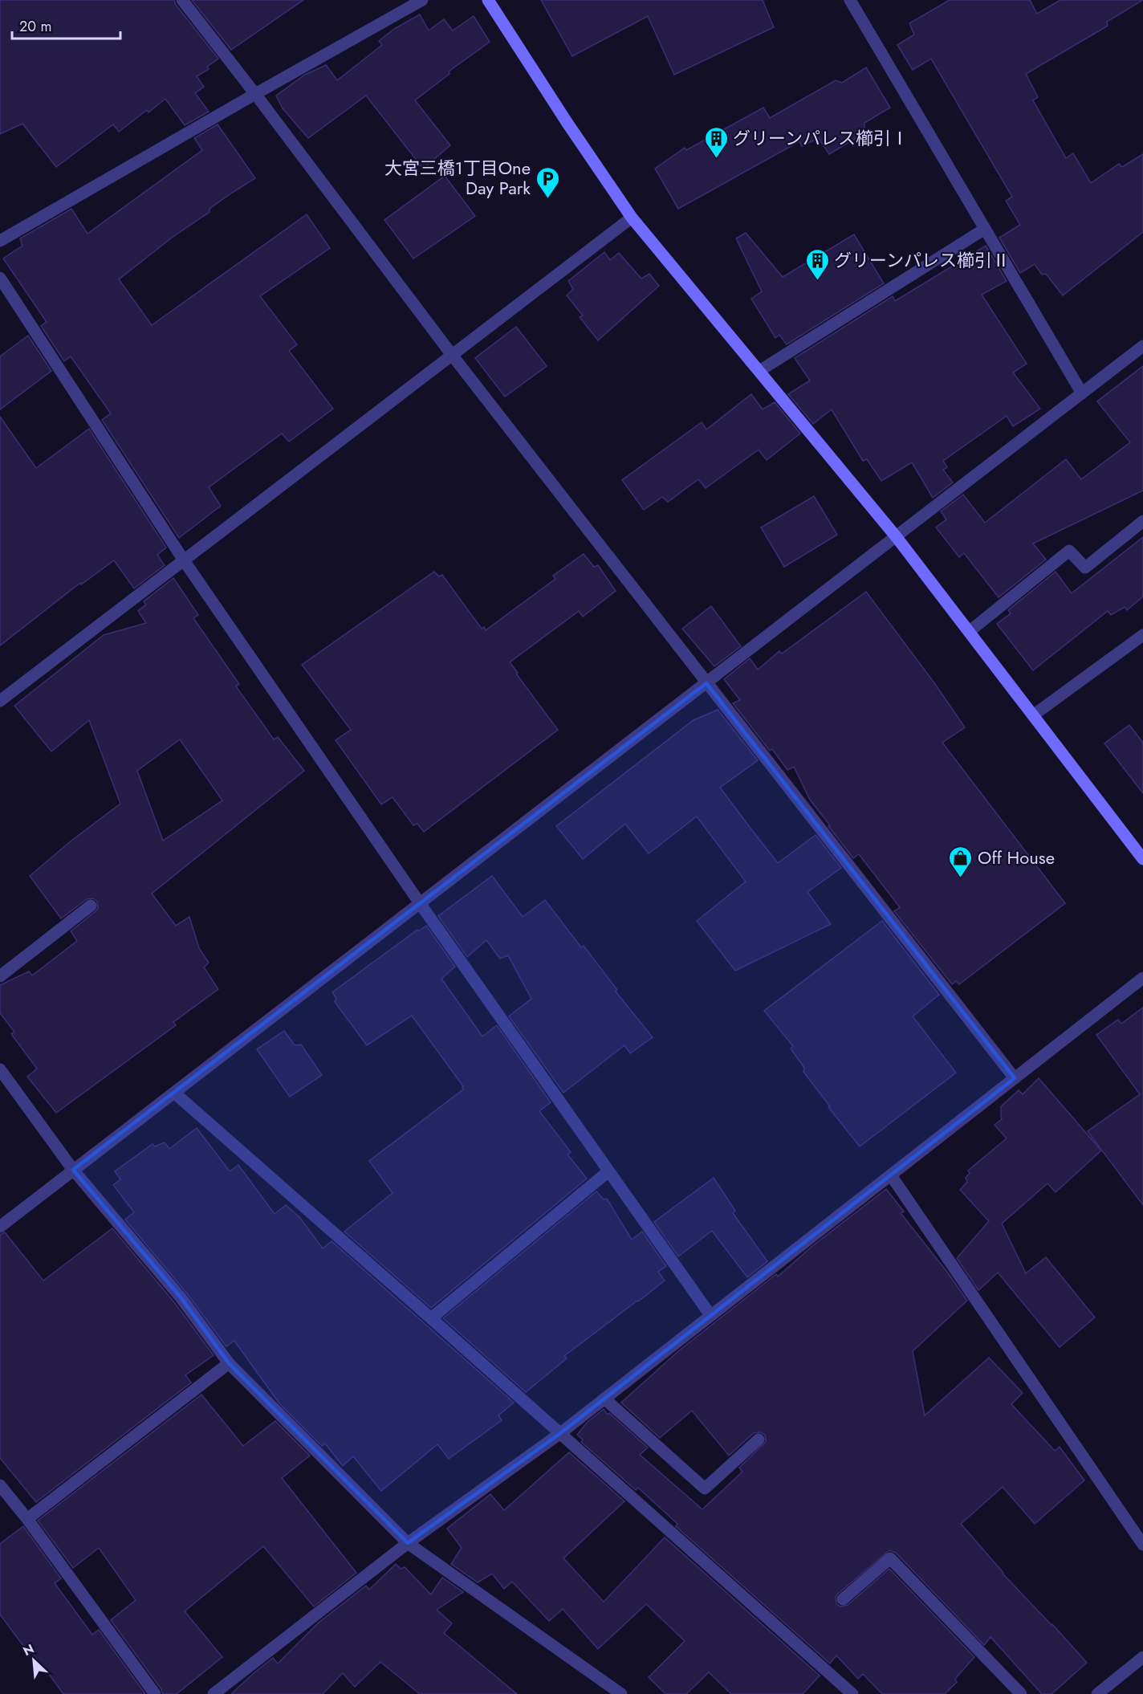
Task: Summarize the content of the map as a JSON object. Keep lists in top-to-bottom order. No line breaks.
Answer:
{"places":{"building":["グリーンパレス櫛引Ⅰ","グリーンパレス櫛引Ⅱ"],"parking":["大宮三橋1丁目One Day Park"],"shop":["Off House"]},"scale_bar":"20 m","north":"top left"}
